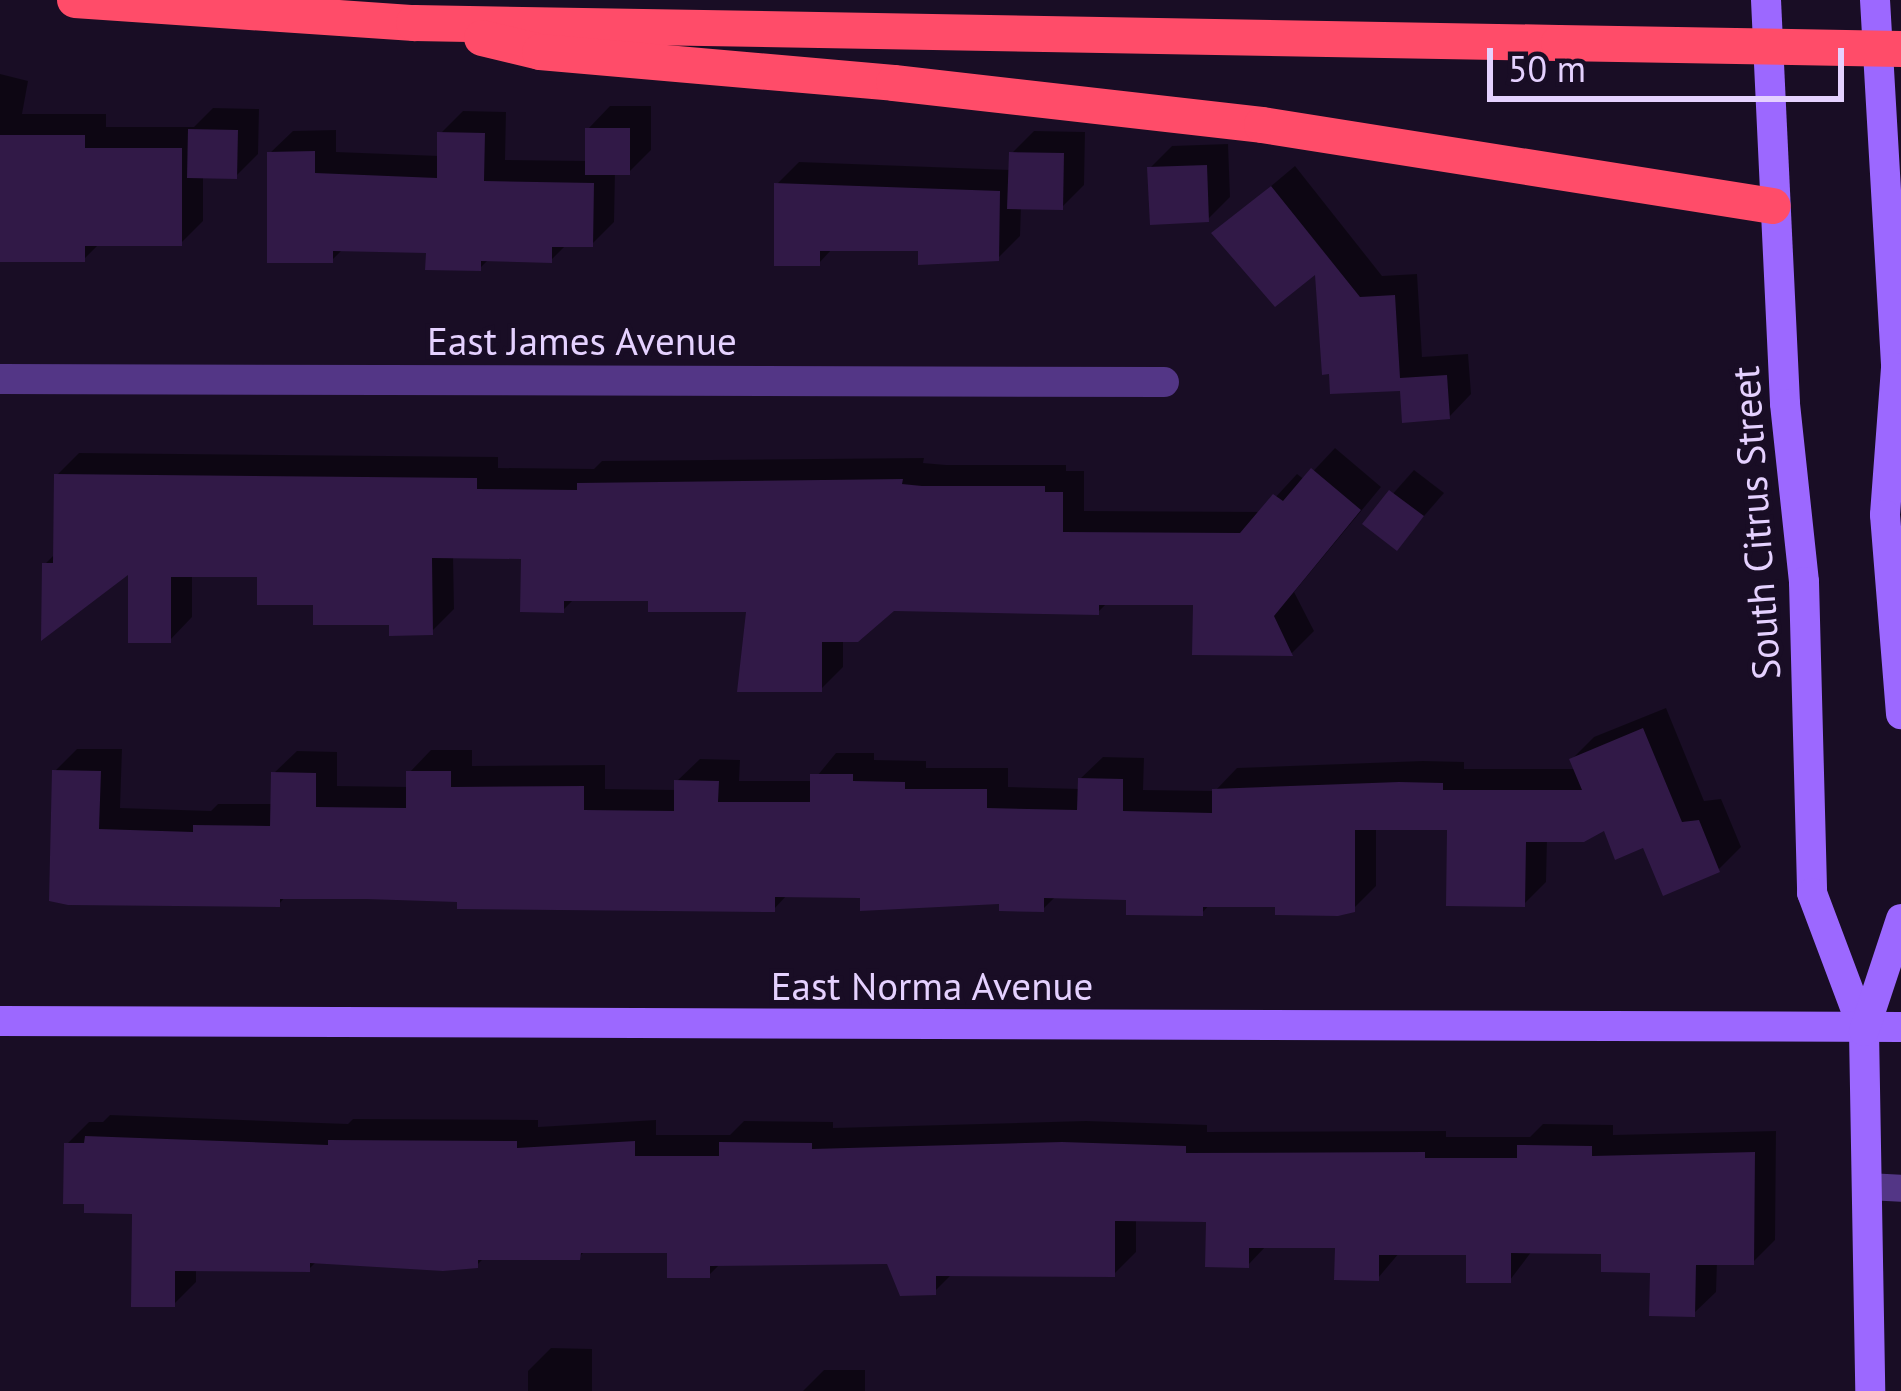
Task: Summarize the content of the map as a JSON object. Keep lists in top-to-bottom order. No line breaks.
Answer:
{"streets":{"main road":["South Citrus Street","East Norma Avenue"],"street":["East James Avenue"]},"crossings":[["South Citrus Street","East Norma Avenue"]],"scale_bar":"50 m"}
